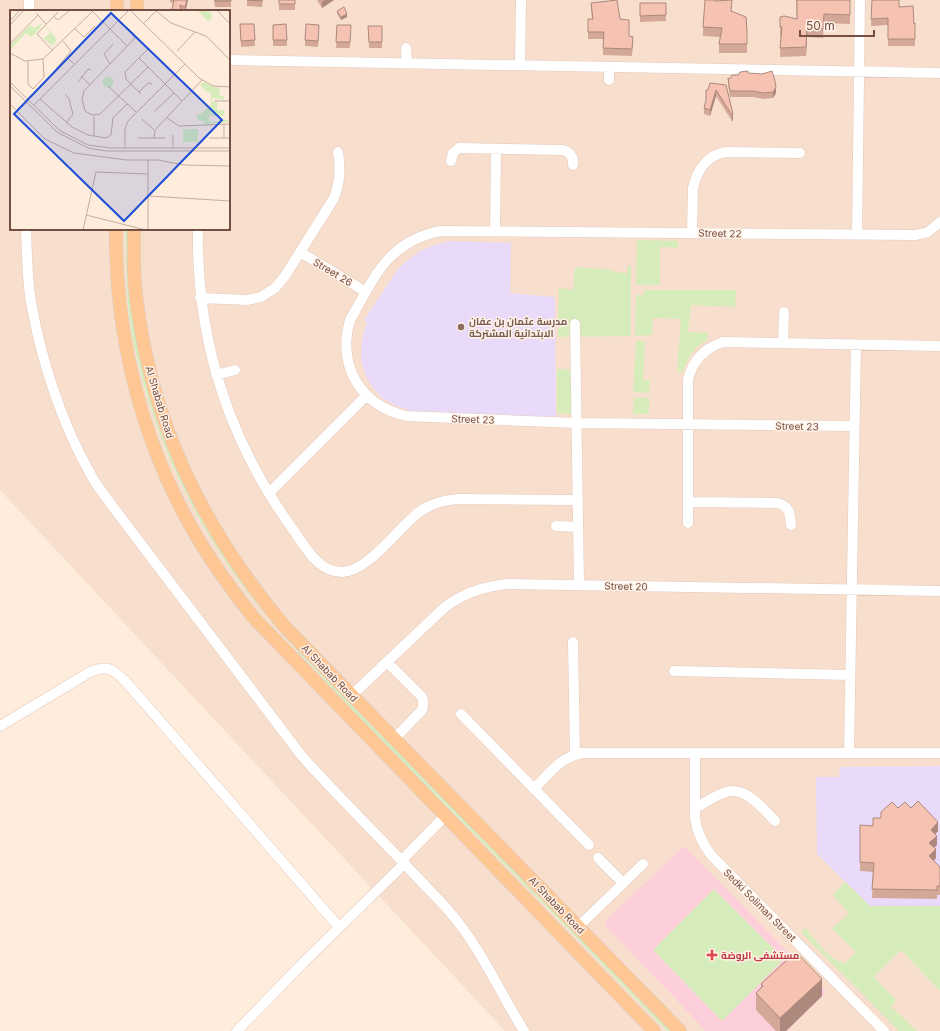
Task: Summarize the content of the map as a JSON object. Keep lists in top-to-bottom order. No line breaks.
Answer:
{"streets":{"main road":["Al Shabab Road"],"street":["Street 22","Street 26","Street 23","Street 20","Sedki Soliman Street"]},"crossings":[["Street 22","Street 23"],["Street 26","Street 23"],["Al Shabab Road","Street 20"]],"places":{"other":["مدرسة عثمان بن عفان الابتدائية المشتركة"],"health":["مستشفى الروضة"]},"scale_bar":"50 m"}
